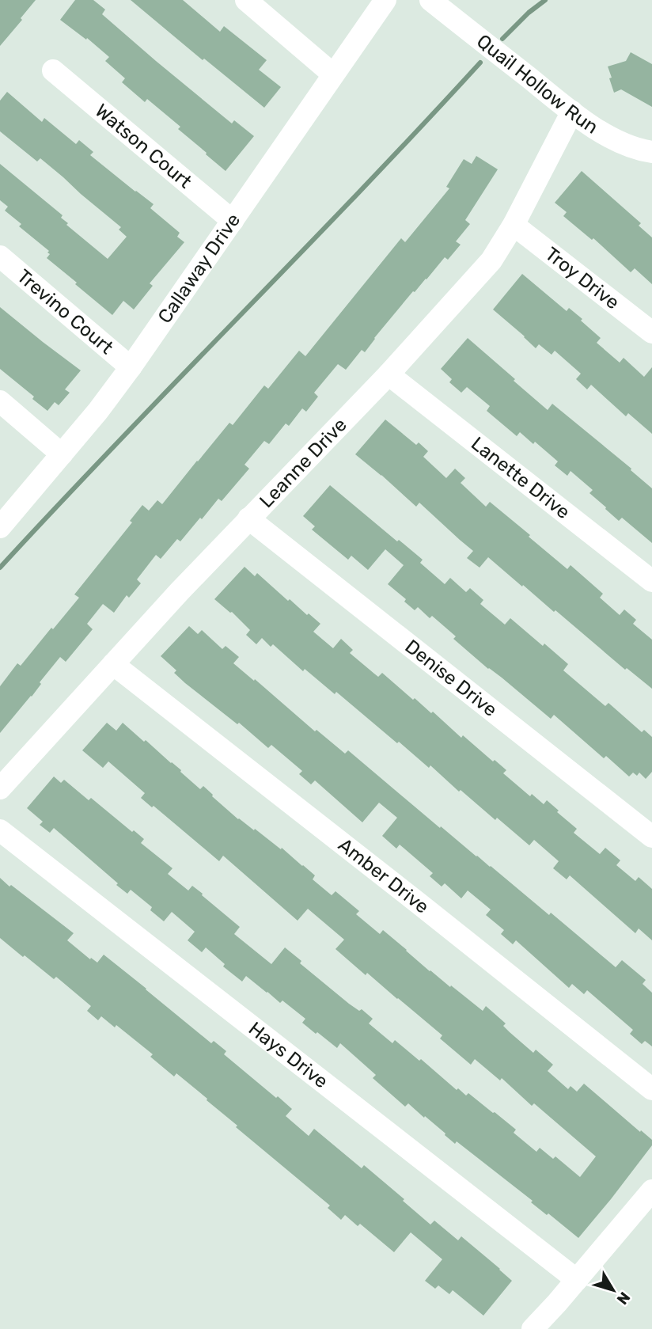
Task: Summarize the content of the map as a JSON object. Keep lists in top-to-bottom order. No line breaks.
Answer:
{"streets":{"street":["Quail Hollow Run","Watson Court","Callaway Drive","Troy Drive","Trevino Court","Leanne Drive","Lanette Drive","Denise Drive","Amber Drive","Hays Drive"]},"crossings":[["Quail Hollow Run","Leanne Drive"],["Watson Court","Callaway Drive"],["Callaway Drive","Trevino Court"],["Troy Drive","Leanne Drive"],["Leanne Drive","Lanette Drive"],["Leanne Drive","Denise Drive"],["Leanne Drive","Amber Drive"]],"north":"bottom right"}
